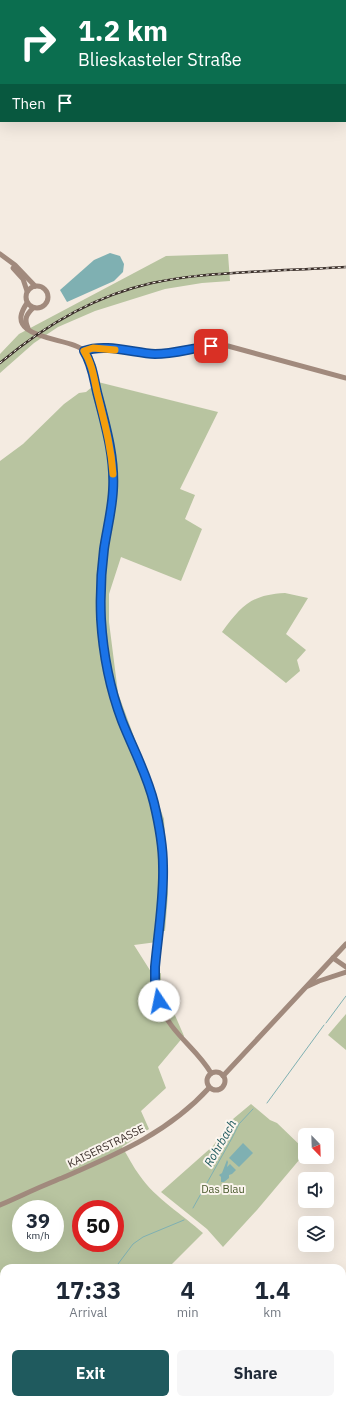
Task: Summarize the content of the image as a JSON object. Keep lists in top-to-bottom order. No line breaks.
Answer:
{"streets":{"main road":["KAISERSTRASSE"]},"water":["Rohrbach"],"parks":["Das Blau"],"north":"bottom right","page":{"turn":["1.2 km","Blieskasteler Straße"],"then":"Then","speed":"39 km/h","limit":"50","eta":["17:33","Arrival","4","min","1.4","km"],"buttons":["Exit","Share"]}}
